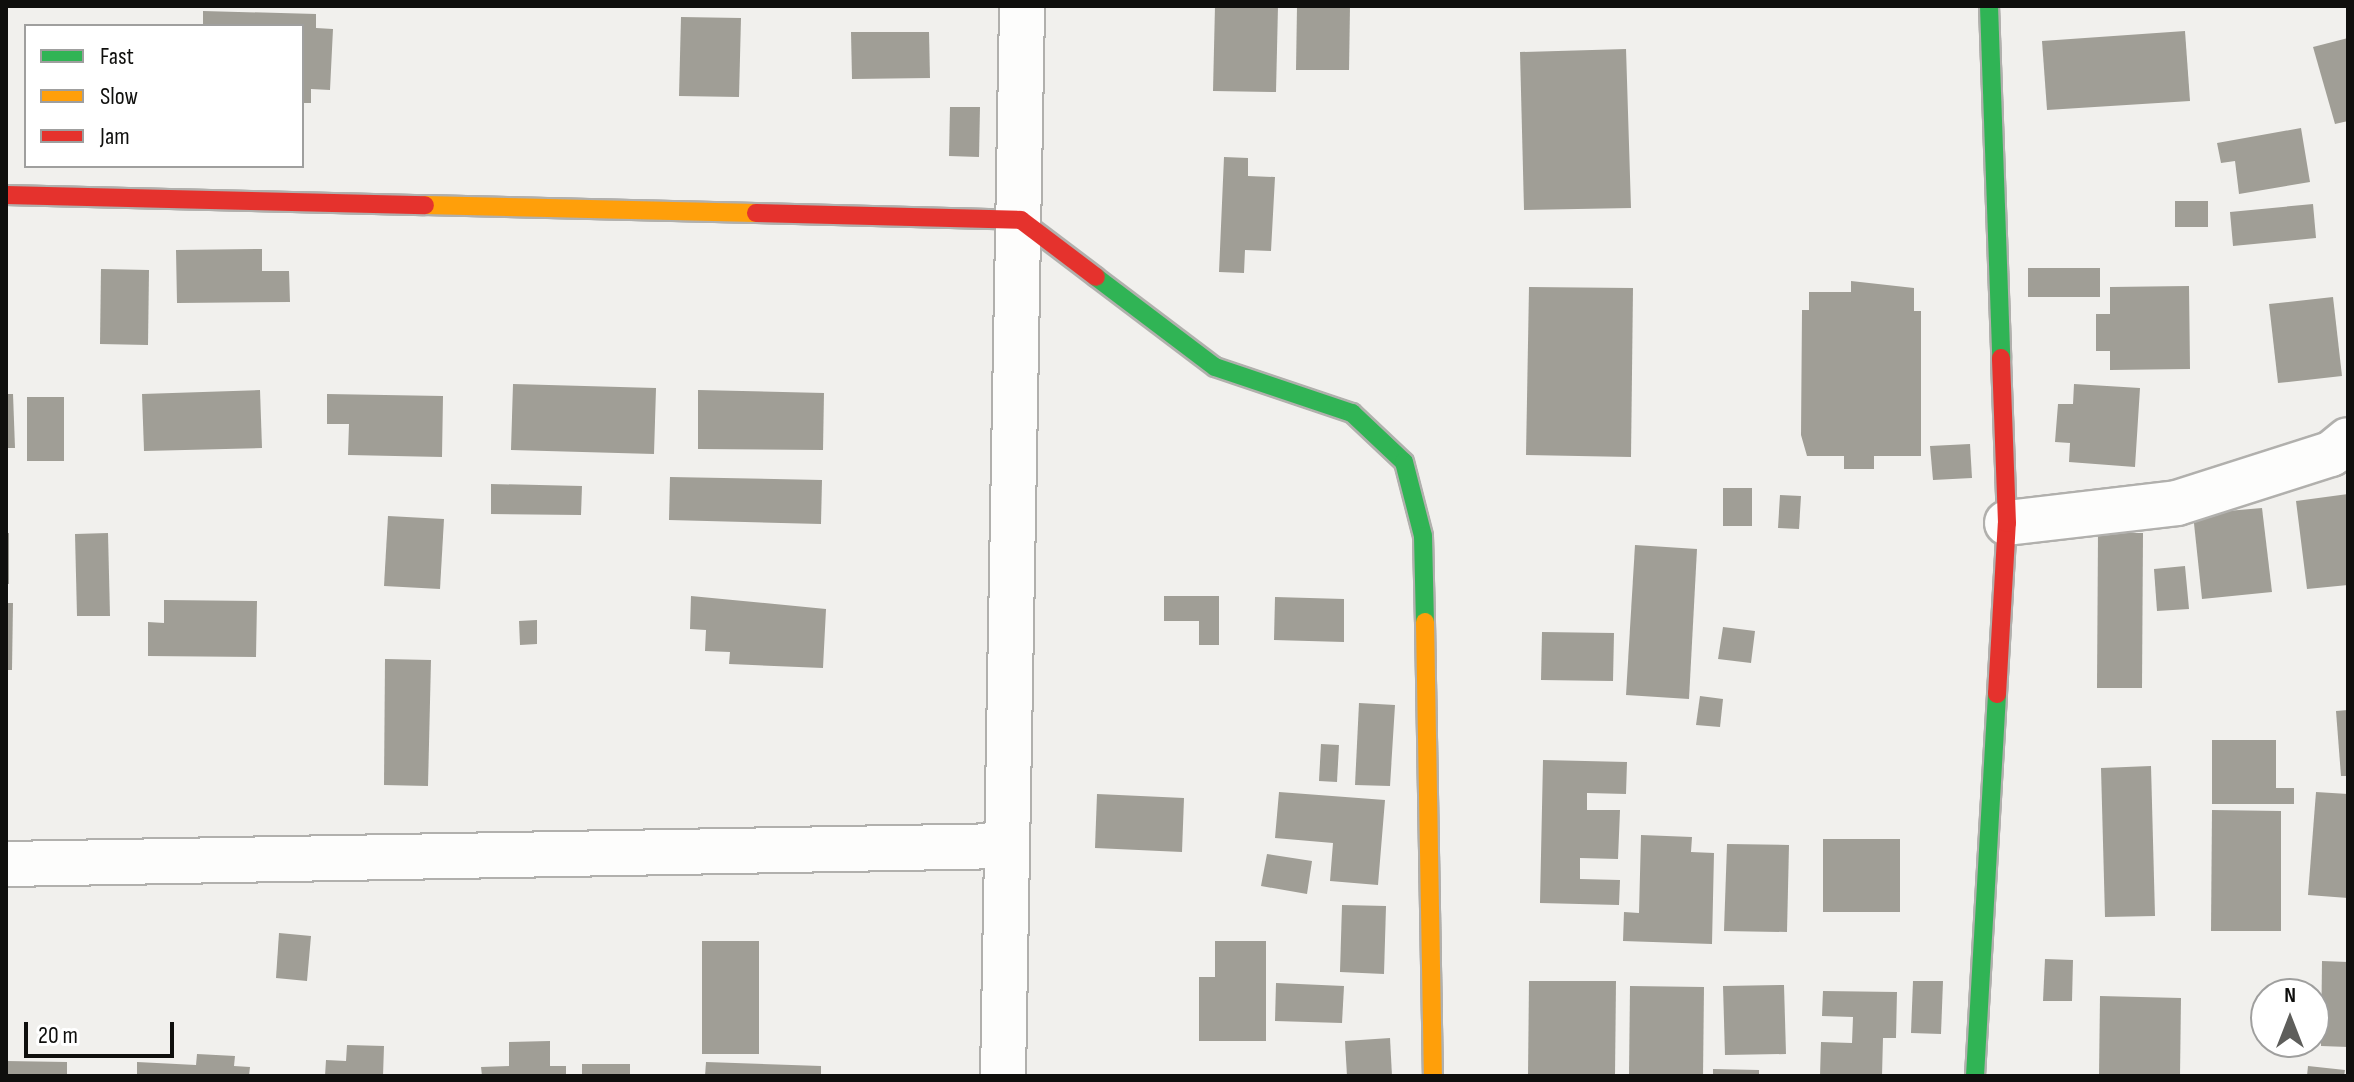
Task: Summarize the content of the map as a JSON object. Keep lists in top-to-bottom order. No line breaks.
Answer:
{"legend":["Fast","Slow","Jam"],"scale_bar":"20 m","north":"top"}
